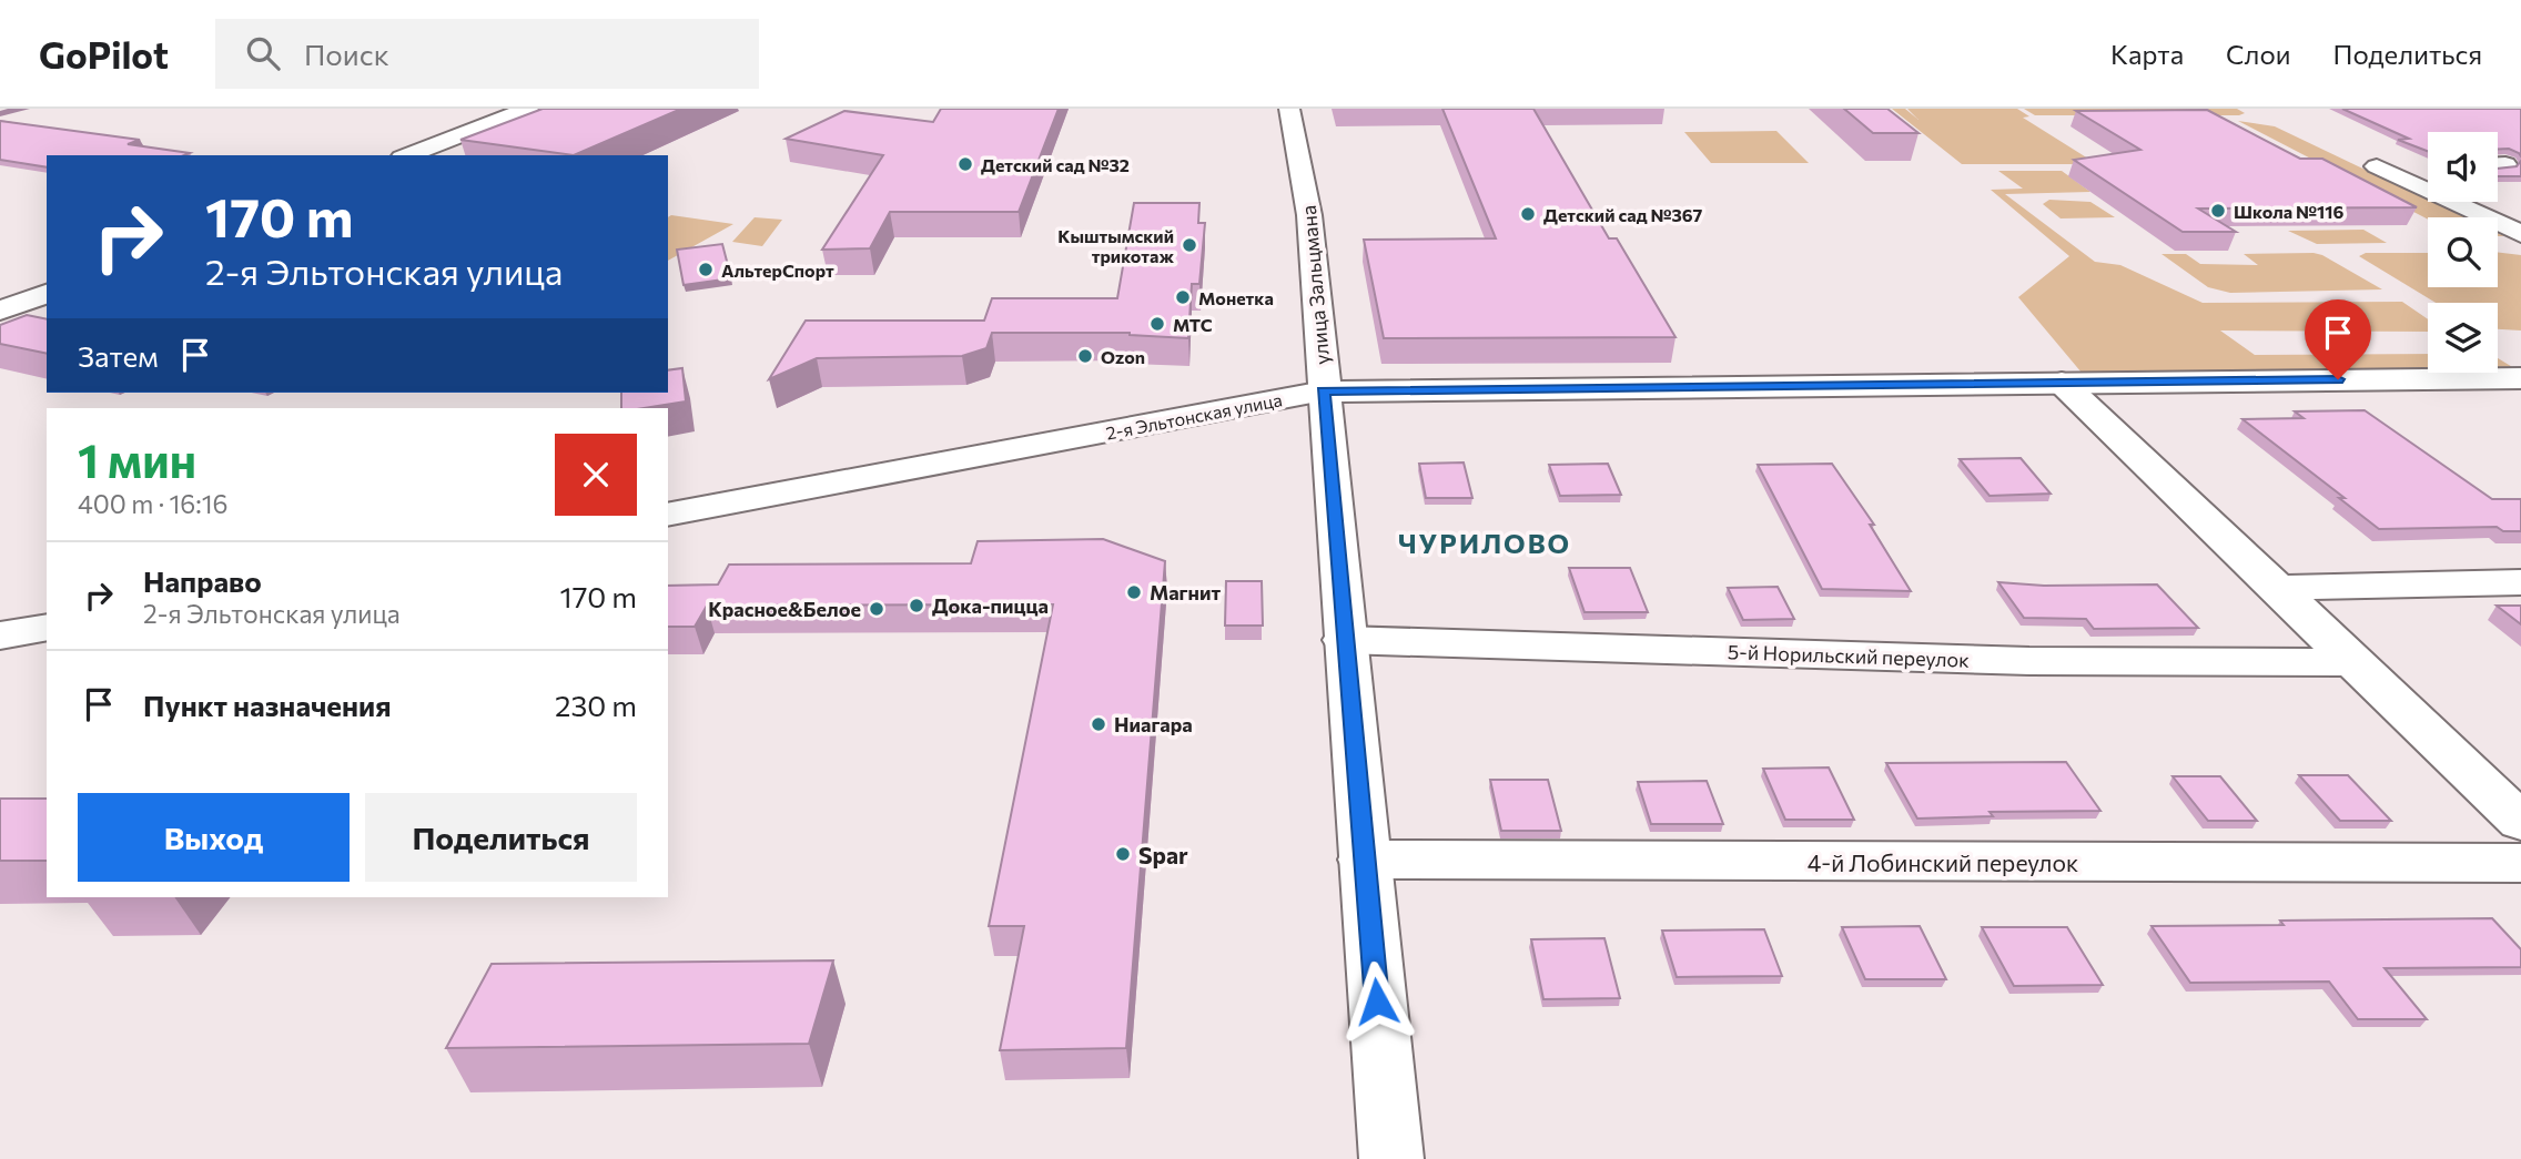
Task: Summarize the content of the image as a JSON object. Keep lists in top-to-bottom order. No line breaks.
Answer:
{"streets":{"street":["улица Зальцмана","2-я Эльтонская улица","5-й Норильский переулок","4-й Лобинский переулок"]},"crossings":[["улица Зальцмана","2-я Эльтонская улица"],["улица Зальцмана","5-й Норильский переулок"],["улица Зальцмана","4-й Лобинский переулок"]],"districts":["ЧУРИЛОВО"],"places":["Детский сад №32","Школа №116","Детский сад №367","Кыштымский трикотаж","АльтерСпорт","Монетка","МТС","Ozon","Магнит","Дока-пицца","Красное&Белое","Ниагара","Spar"],"page":{"header":"GoPilot","search":"Поиск","nav":["Карта","Слои","Поделиться"],"turn":["170 m","2-я Эльтонская улица"],"then":"Затем","heading":["1 мин","400 m · 16:16"],"list":[{"name":"Направо","note":"2-я Эльтонская улица","value":"170 m"},{"name":"Пункт назначения","value":"230 m"}],"buttons":["Выход","Поделиться"]}}
